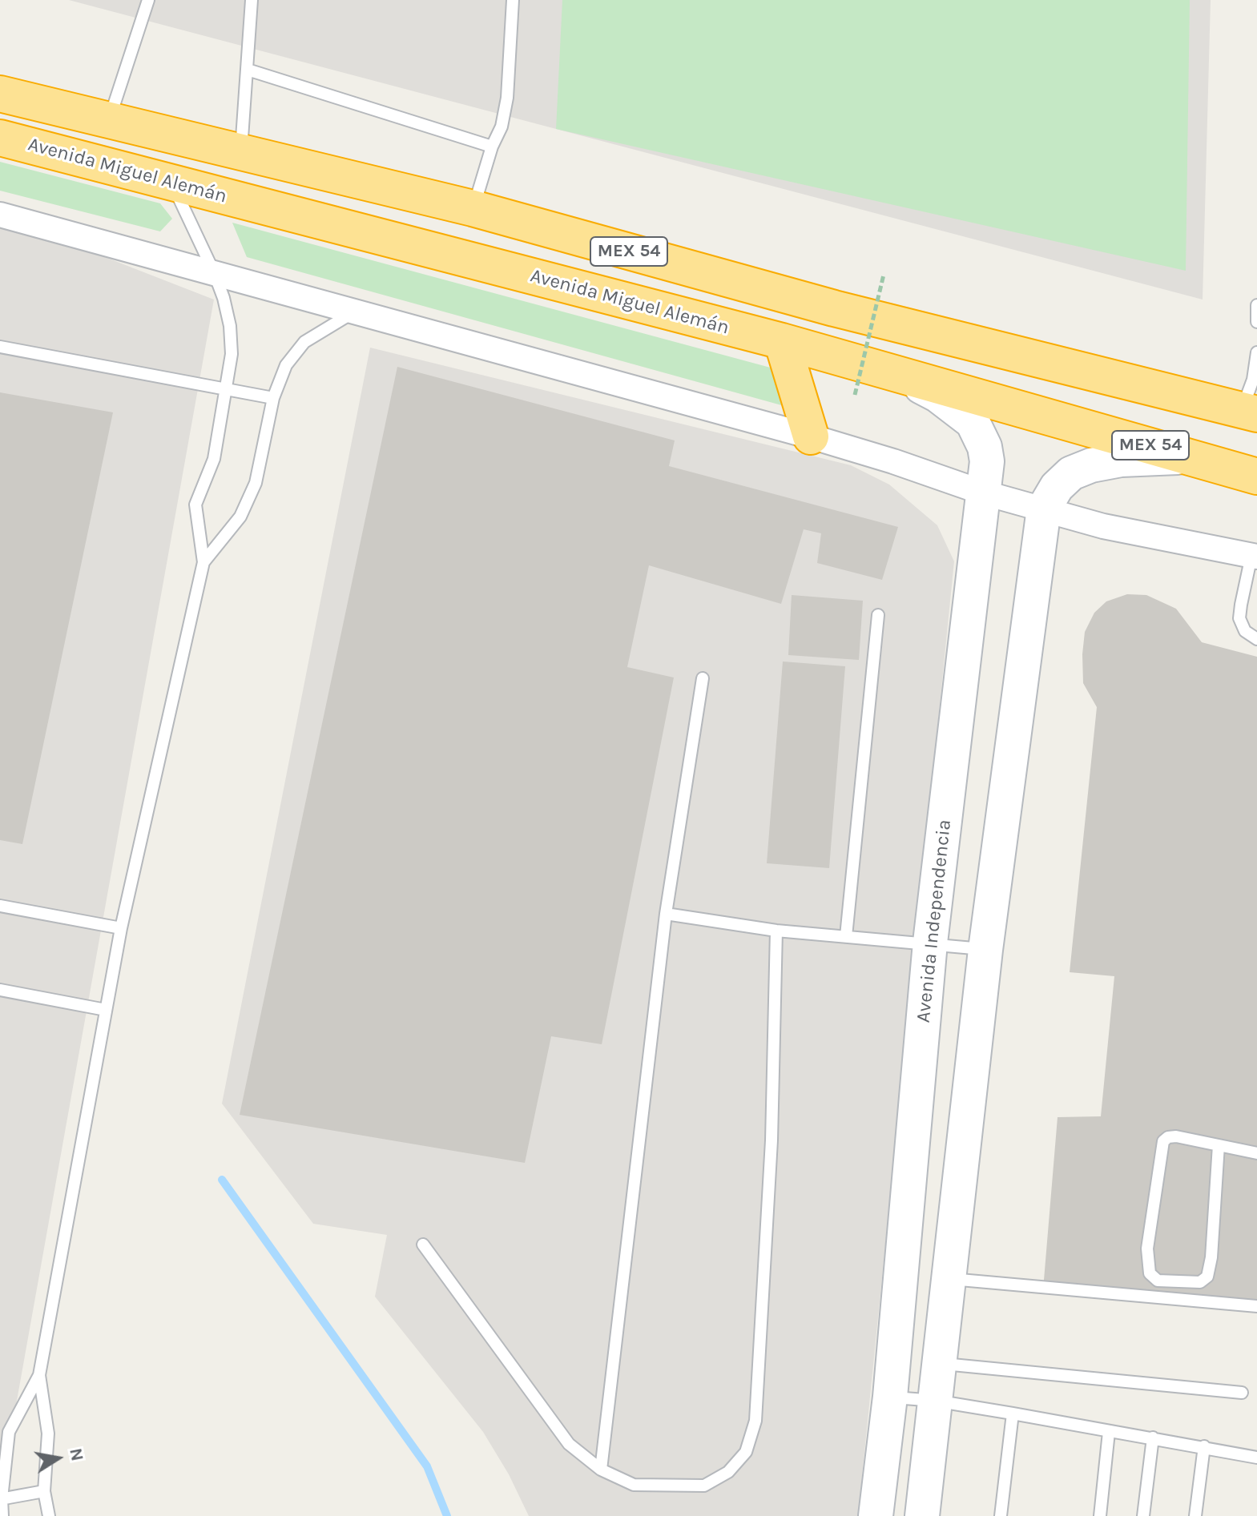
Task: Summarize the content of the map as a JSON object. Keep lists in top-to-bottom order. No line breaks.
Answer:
{"streets":{"highway":["Avenida Miguel Alemán","MEX 54"],"street":["Avenida Independencia"]},"crossings":[["Avenida Miguel Alemán","Avenida Independencia"]],"north":"right"}
